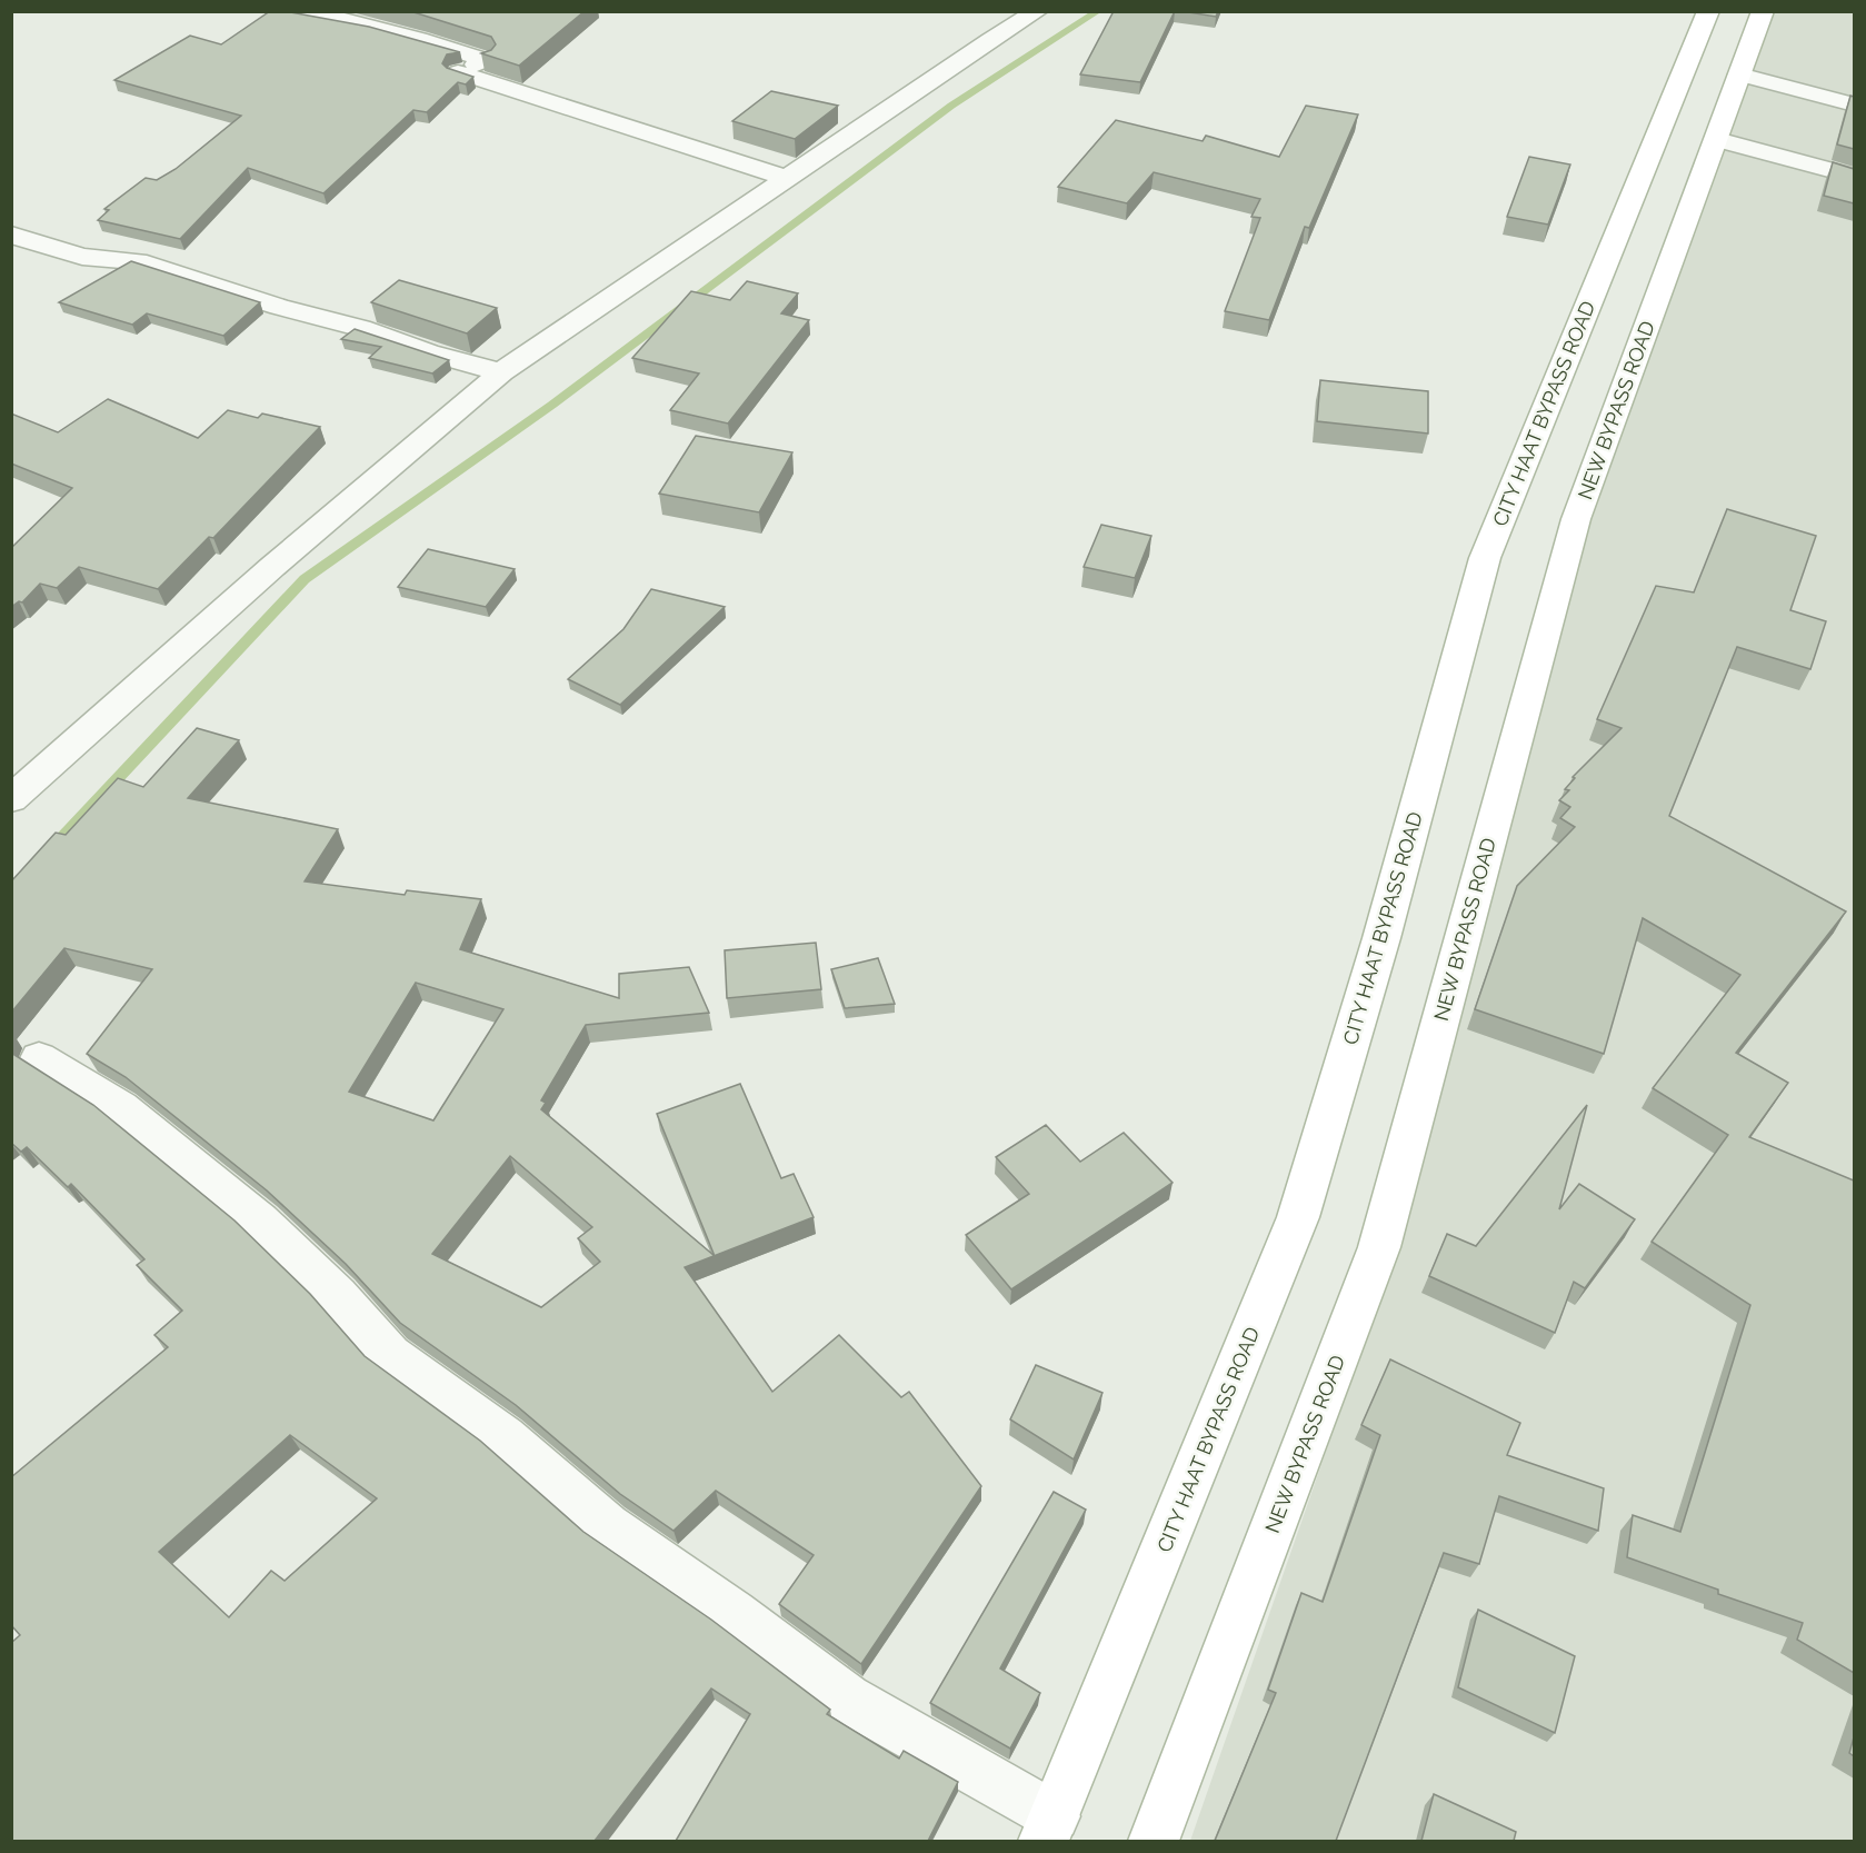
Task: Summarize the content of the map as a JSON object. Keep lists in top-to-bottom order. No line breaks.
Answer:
{"streets":{"main road":["NEW BYPASS ROAD","CITY HAAT BYPASS ROAD"]}}
